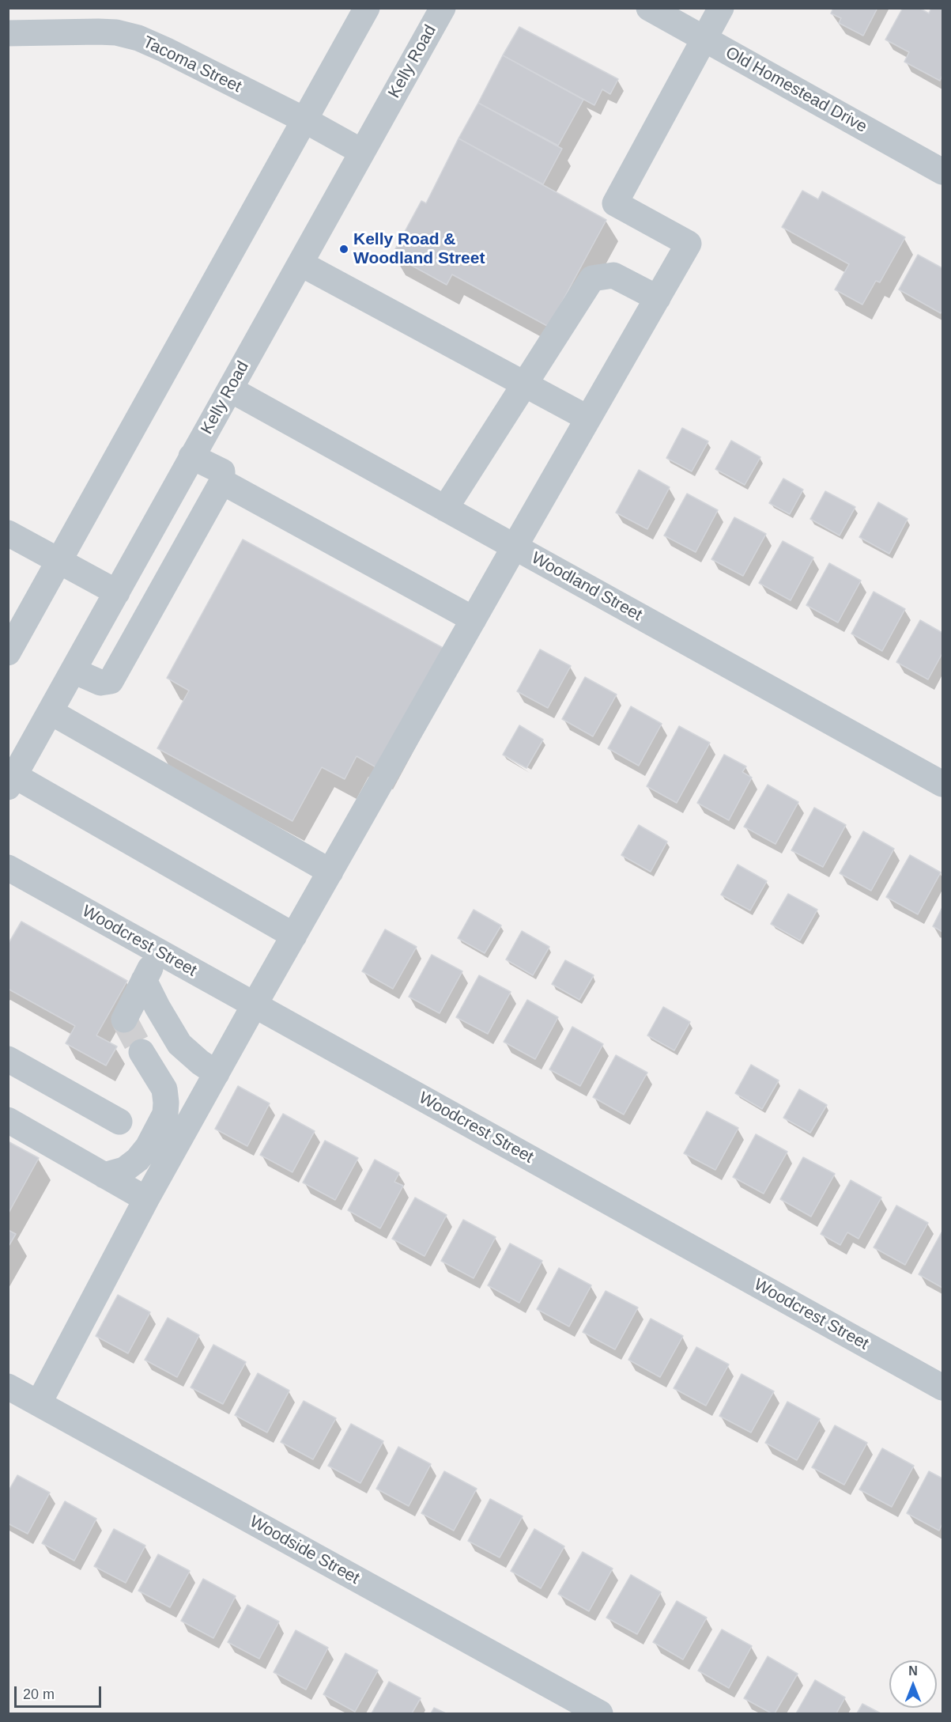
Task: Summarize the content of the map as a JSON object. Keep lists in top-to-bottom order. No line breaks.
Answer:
{"streets":{"street":["Kelly Road","Tacoma Street","Old Homestead Drive","Woodland Street","Woodcrest Street","Woodside Street"]},"crossings":[["Kelly Road","Tacoma Street"],["Kelly Road","Woodland Street"]],"places":["Kelly Road & Woodland Street"],"scale_bar":"20 m","north":"top"}
